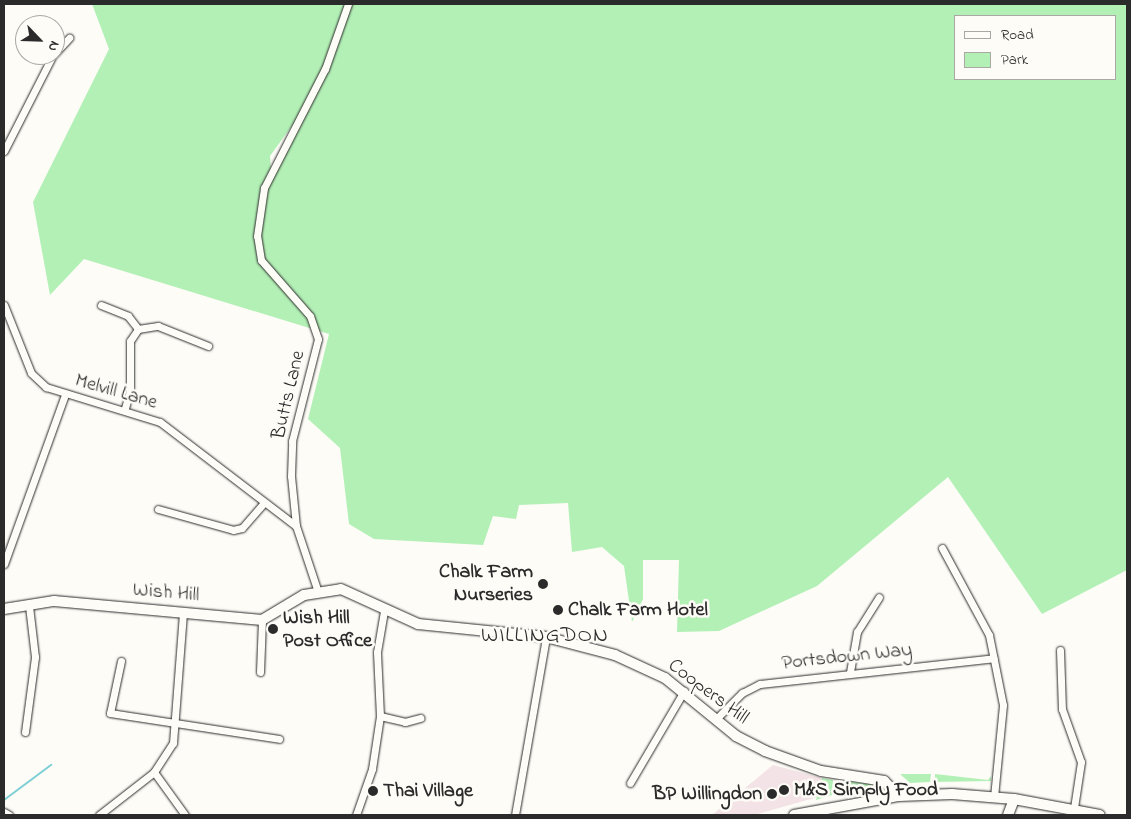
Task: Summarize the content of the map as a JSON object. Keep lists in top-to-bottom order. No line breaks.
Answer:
{"streets":{"street":["Melvill Lane","Butts Lane","Wish Hill","Portsdown Way","Coopers Hill"]},"crossings":[["Melvill Lane","Butts Lane"],["Butts Lane","Coopers Hill"],["Portsdown Way","Coopers Hill"]],"districts":["WILLINGDON"],"places":["Chalk Farm Nurseries","Chalk Farm Hotel","Wish Hill Post Office","M&S Simply Food","Thai Village","BP Willingdon"],"legend":["Road","Park"],"north":"bottom right"}
